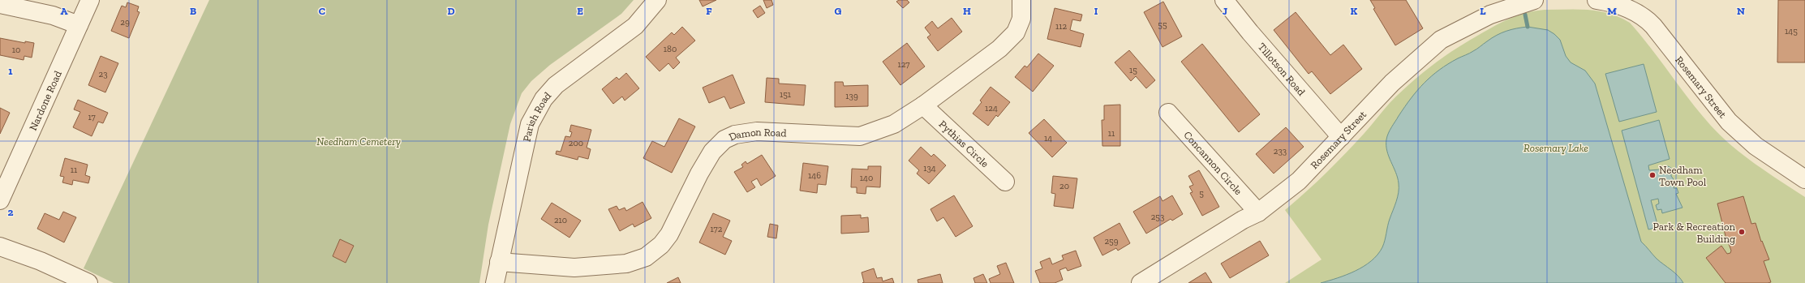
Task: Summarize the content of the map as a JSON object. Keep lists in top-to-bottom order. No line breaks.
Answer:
{"streets":{"street":["Tillotson Road","Rosemary Street","Nardone Road","Parish Road","Damon Road","Pythias Circle","Concannon Circle"]},"crossings":[["Tillotson Road","Rosemary Street"],["Rosemary Street","Concannon Circle"],["Parish Road","Damon Road"],["Damon Road","Pythias Circle"]],"parks":["Needham Cemetery","Rosemary Lake"],"places":["Needham Town Pool","Park & Recreation Building"],"house_numbers":["29","55","112","145","180","10","127","15","23","151","139","124","17","11","14","200","233","134","11","146","140","20","5","253","210","172","259"],"grid":{"columns":["A","B","C","D","E","F","G","H","I","J","K","L","M","N"],"rows":["1","2"]}}
